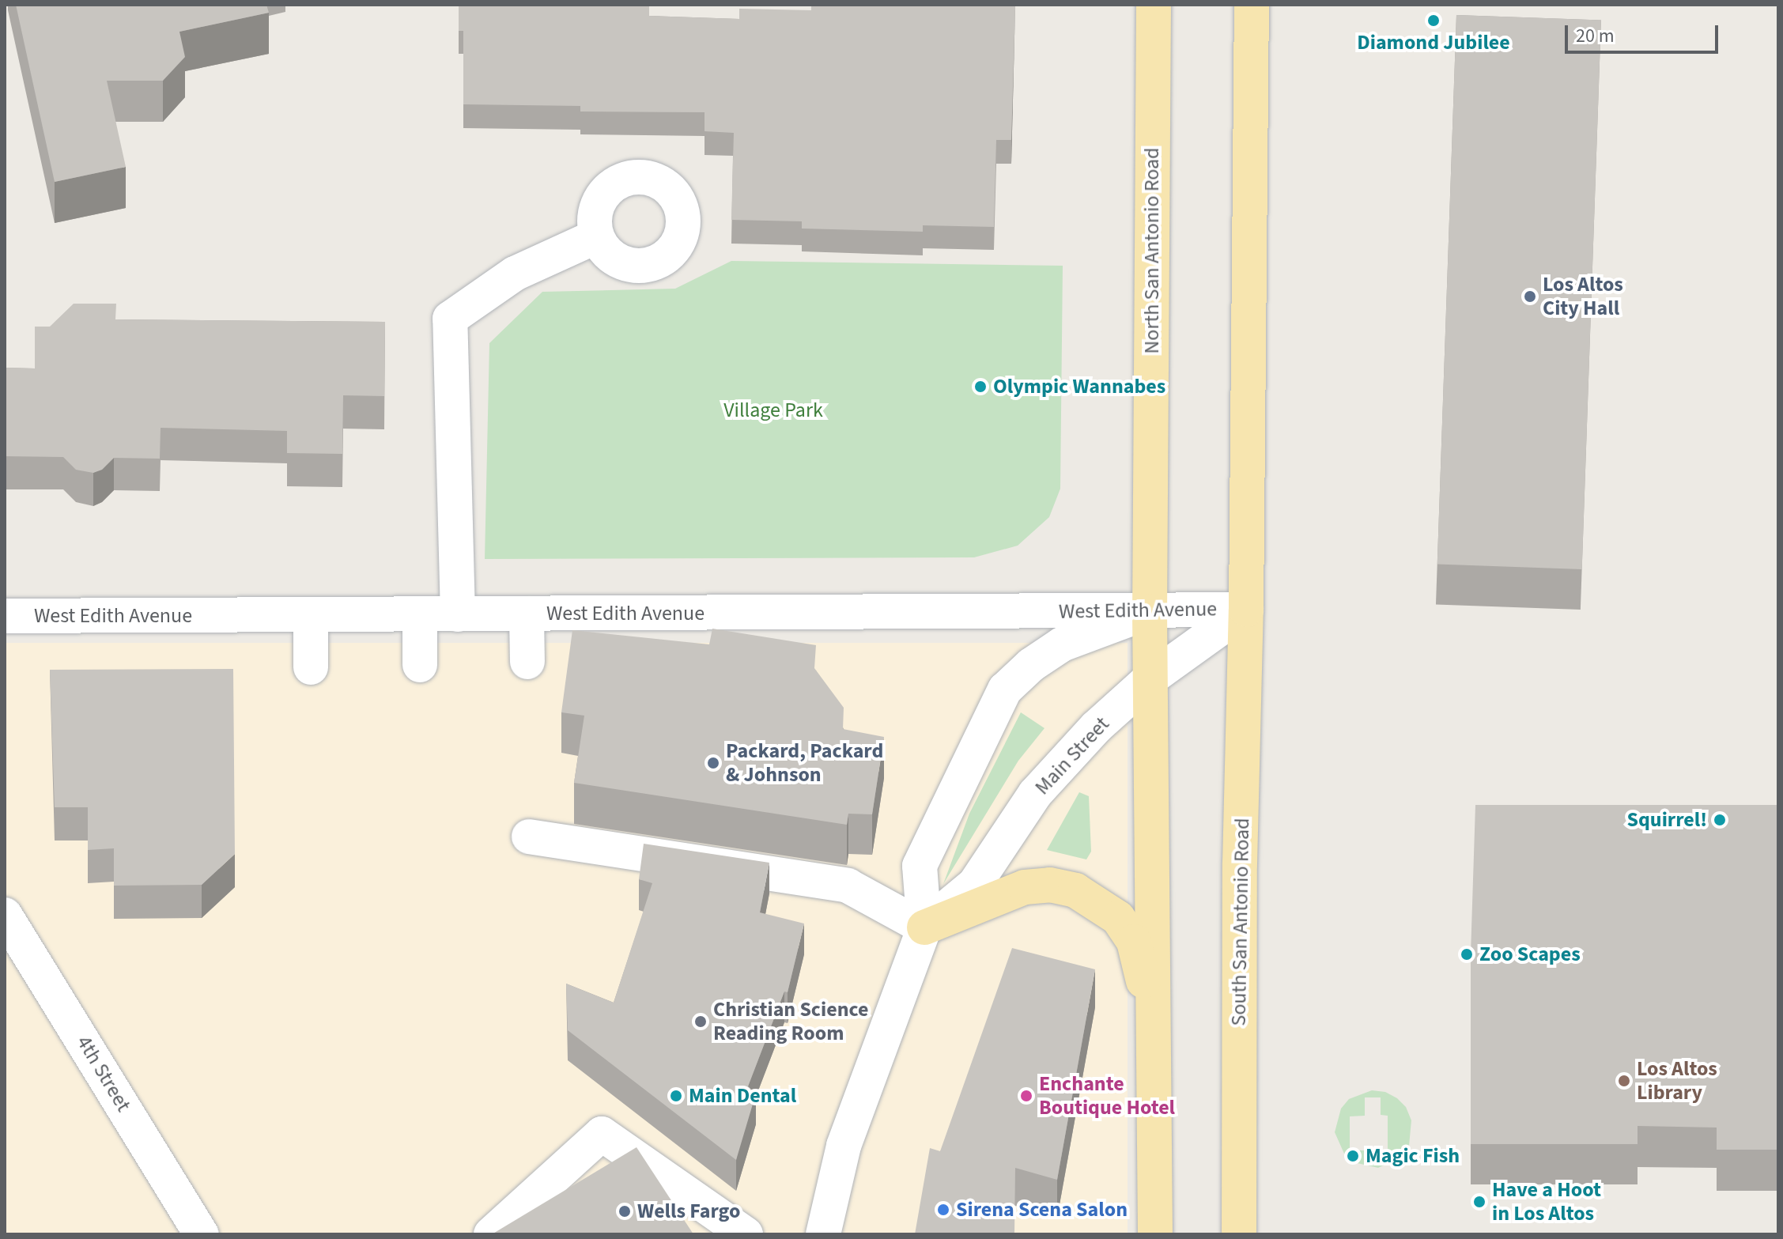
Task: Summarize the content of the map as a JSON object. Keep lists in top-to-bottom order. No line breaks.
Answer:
{"streets":{"main road":["North San Antonio Road","South San Antonio Road"],"street":["West Edith Avenue","Main Street","4th Street"]},"crossings":[["North San Antonio Road","West Edith Avenue"],["North San Antonio Road","Main Street"],["West Edith Avenue","Main Street"],["West Edith Avenue","South San Antonio Road"],["Main Street","South San Antonio Road"]],"parks":["Village Park"],"places":["Diamond Jubilee","Los Altos City Hall","Olympic Wannabes","Packard, Packard & Johnson","Squirrel!","Zoo Scapes","Christian Science Reading Room","Los Altos Library","Main Dental","Enchante Boutique Hotel","Magic Fish","Have a Hoot in Los Altos","Sirena Scena Salon","Wells Fargo"],"scale_bar":"20 m"}
